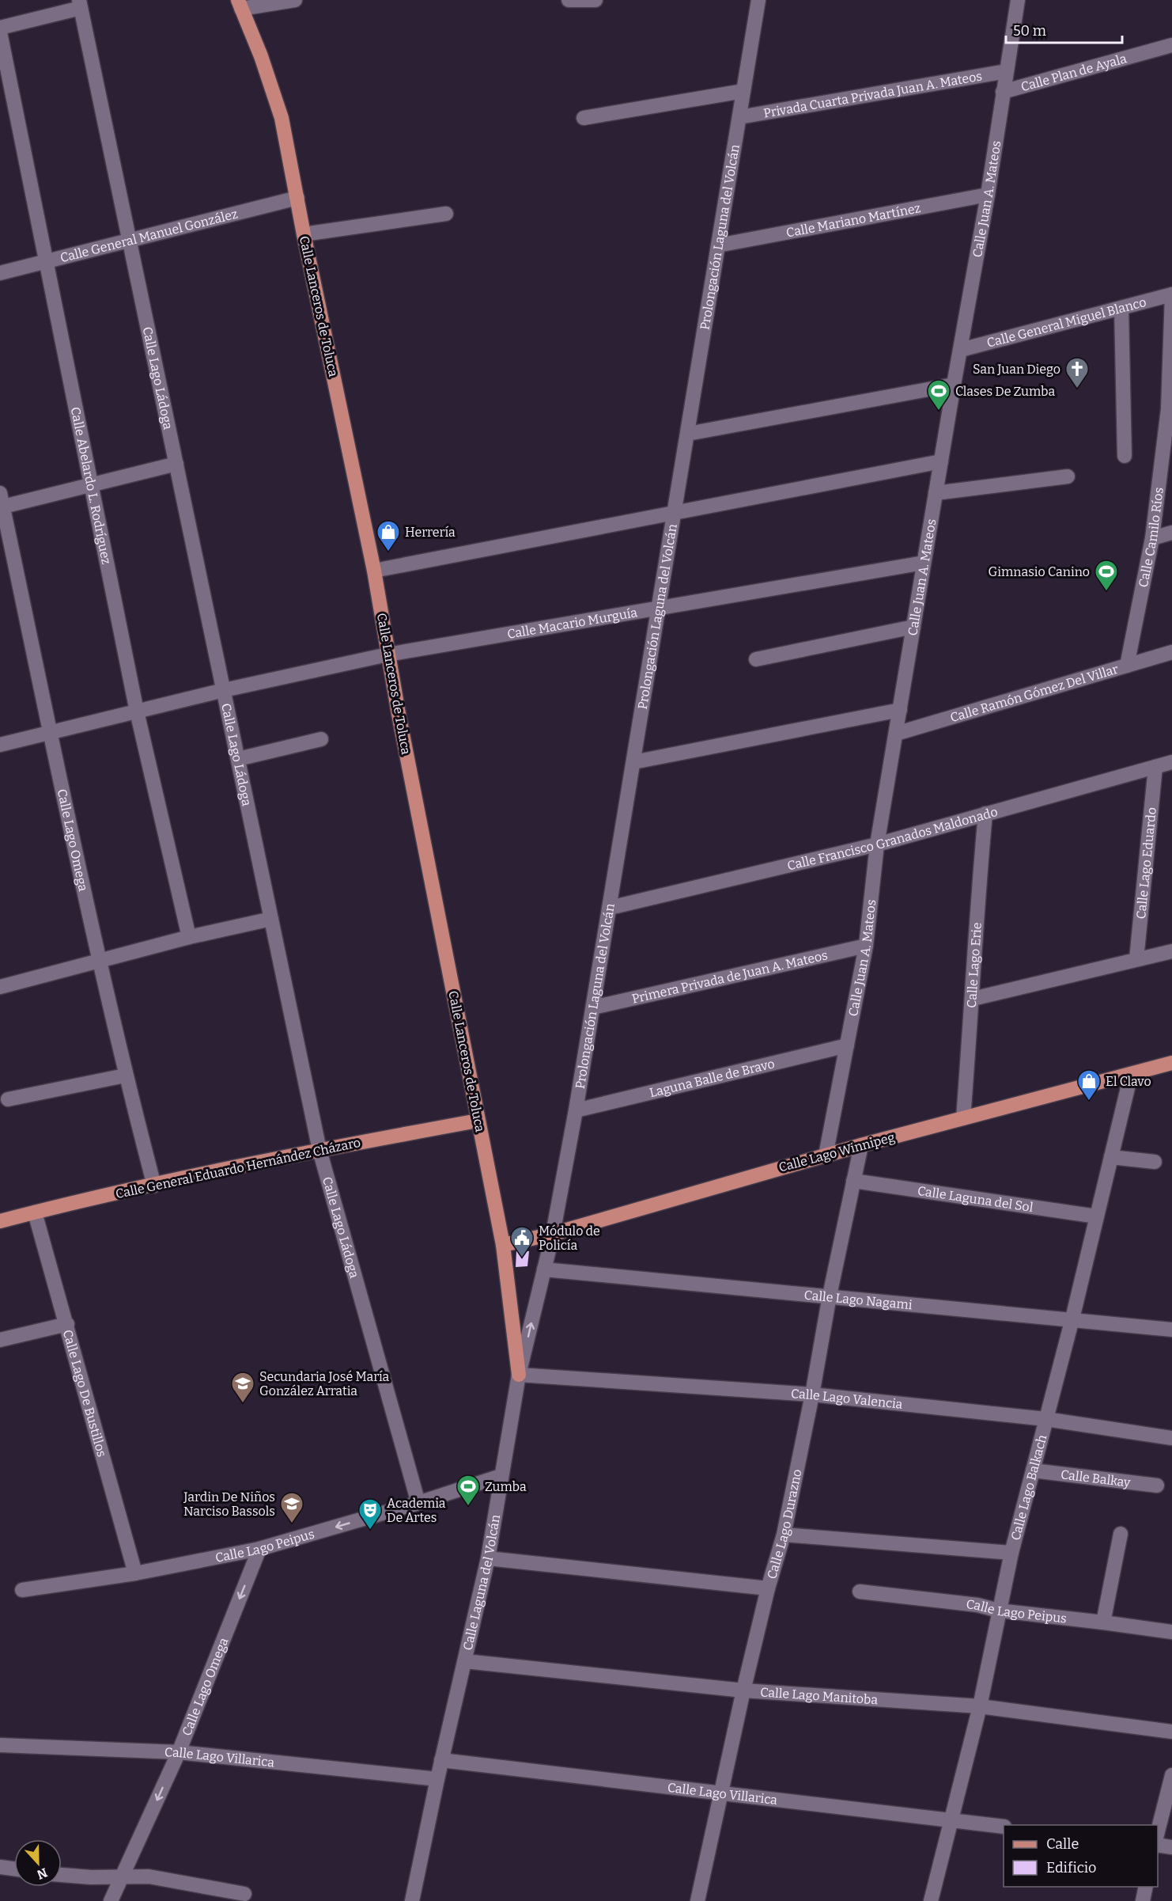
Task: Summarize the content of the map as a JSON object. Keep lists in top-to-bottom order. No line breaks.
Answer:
{"streets":{"main road":["Calle Lanceros de Toluca","Calle Lago Winnipeg","Calle General Eduardo Hernández Cházaro"],"street":["Calle Plan de Ayala","Privada Cuarta Privada Juan A. Mateos","Calle Juan A. Mateos","Calle Mariano Martínez","Calle General Manuel González","Prolongación Laguna del Volcán","Calle General Miguel Blanco","Calle Lago Ládoga","Calle Abelardo L. Rodríguez","Calle Camilo Ríos","Calle Macario Murguía","Calle Ramón Gómez Del Villar","Calle Francisco Granados Maldonado","Calle Lago Omega","Calle Lago Eduardo","Calle Lago Erie","Primera Privada de Juan A. Mateos","Laguna Balle de Bravo","Calle Laguna del Sol","Calle Lago Nagami","Calle Lago De Bustillos","Calle Lago Valencia","Calle Balkay","Calle Lago Balkach","Calle Lago Durazno","Calle Lago Peipus","Calle Laguna del Volcán","Calle Lago Manitoba","Calle Lago Villarica"]},"crossings":[["Calle Plan de Ayala","Calle Juan A. Mateos"],["Privada Cuarta Privada Juan A. Mateos","Calle Juan A. Mateos"],["Privada Cuarta Privada Juan A. Mateos","Prolongación Laguna del Volcán"],["Calle Juan A. Mateos","Calle Mariano Martínez"],["Calle Juan A. Mateos","Calle General Miguel Blanco"],["Calle Juan A. Mateos","Calle Macario Murguía"],["Calle Juan A. Mateos","Calle Ramón Gómez Del Villar"],["Calle Juan A. Mateos","Calle Francisco Granados Maldonado"],["Calle Juan A. Mateos","Primera Privada de Juan A. Mateos"],["Calle Juan A. Mateos","Laguna Balle de Bravo"],["Calle Juan A. Mateos","Calle Lago Winnipeg"],["Calle Mariano Martínez","Prolongación Laguna del Volcán"],["Calle General Manuel González","Calle Lanceros de Toluca"],["Calle General Manuel González","Calle Lago Ládoga"],["Calle General Manuel González","Calle Abelardo L. Rodríguez"],["Prolongación Laguna del Volcán","Calle Macario Murguía"],["Prolongación Laguna del Volcán","Calle Francisco Granados Maldonado"],["Prolongación Laguna del Volcán","Primera Privada de Juan A. Mateos"],["Prolongación Laguna del Volcán","Laguna Balle de Bravo"],["Prolongación Laguna del Volcán","Calle Lago Winnipeg"],["Prolongación Laguna del Volcán","Calle Laguna del Volcán"],["Calle Lanceros de Toluca","Calle Macario Murguía"],["Calle Lanceros de Toluca","Calle Lago Winnipeg"],["Calle Lanceros de Toluca","Calle General Eduardo Hernández Cházaro"],["Calle Lanceros de Toluca","Calle Lago Valencia"],["Calle Lanceros de Toluca","Calle Laguna del Volcán"],["Calle General Miguel Blanco","Calle Camilo Ríos"],["Calle Lago Ládoga","Calle Macario Murguía"],["Calle Lago Ládoga","Calle General Eduardo Hernández Cházaro"],["Calle Lago Ládoga","Calle Lago Peipus"],["Calle Abelardo L. Rodríguez","Calle Macario Murguía"],["Calle Camilo Ríos","Calle Ramón Gómez Del Villar"],["Calle Macario Murguía","Calle Lago Omega"],["Calle Francisco Granados Maldonado","Calle Lago Eduardo"],["Calle Francisco Granados Maldonado","Calle Lago Erie"],["Calle Lago Omega","Calle General Eduardo Hernández Cházaro"],["Calle Lago Omega","Calle Lago Peipus"],["Calle Lago Omega","Calle Lago Villarica"],["Calle Lago Erie","Calle Lago Winnipeg"],["Calle Lago Winnipeg","Calle Lago Balkach"],["Calle Lago Winnipeg","Calle Lago Durazno"],["Calle Lago Winnipeg","Calle Laguna del Volcán"],["Calle General Eduardo Hernández Cházaro","Calle Lago De Bustillos"],["Calle Laguna del Sol","Calle Lago Balkach"],["Calle Laguna del Sol","Calle Lago Durazno"],["Calle Lago Nagami","Calle Lago Balkach"],["Calle Lago Nagami","Calle Lago Durazno"],["Calle Lago Nagami","Calle Laguna del Volcán"],["Calle Lago De Bustillos","Calle Lago Peipus"],["Calle Lago Valencia","Calle Lago Balkach"],["Calle Lago Valencia","Calle Lago Durazno"],["Calle Lago Valencia","Calle Laguna del Volcán"],["Calle Balkay","Calle Lago Balkach"],["Calle Lago Balkach","Calle Lago Peipus"],["Calle Lago Balkach","Calle Lago Manitoba"],["Calle Lago Balkach","Calle Lago Villarica"],["Calle Lago Durazno","Calle Lago Manitoba"],["Calle Lago Durazno","Calle Lago Villarica"],["Calle Lago Peipus","Calle Laguna del Volcán"],["Calle Laguna del Volcán","Calle Lago Manitoba"],["Calle Laguna del Volcán","Calle Lago Villarica"]],"places":{"church":["San Juan Diego"],"sports":["Clases De Zumba","Gimnasio Canino","Zumba"],"shop":["Herrería","El Clavo"],"public building":["Módulo de Policía"],"school or university":["Secundaria José María González Arratia","Jardin De Niños Narciso Bassols"],"theatre":["Academia De Artes"]},"legend":["Calle","Edificio"],"scale_bar":"50 m","north":"bottom"}
